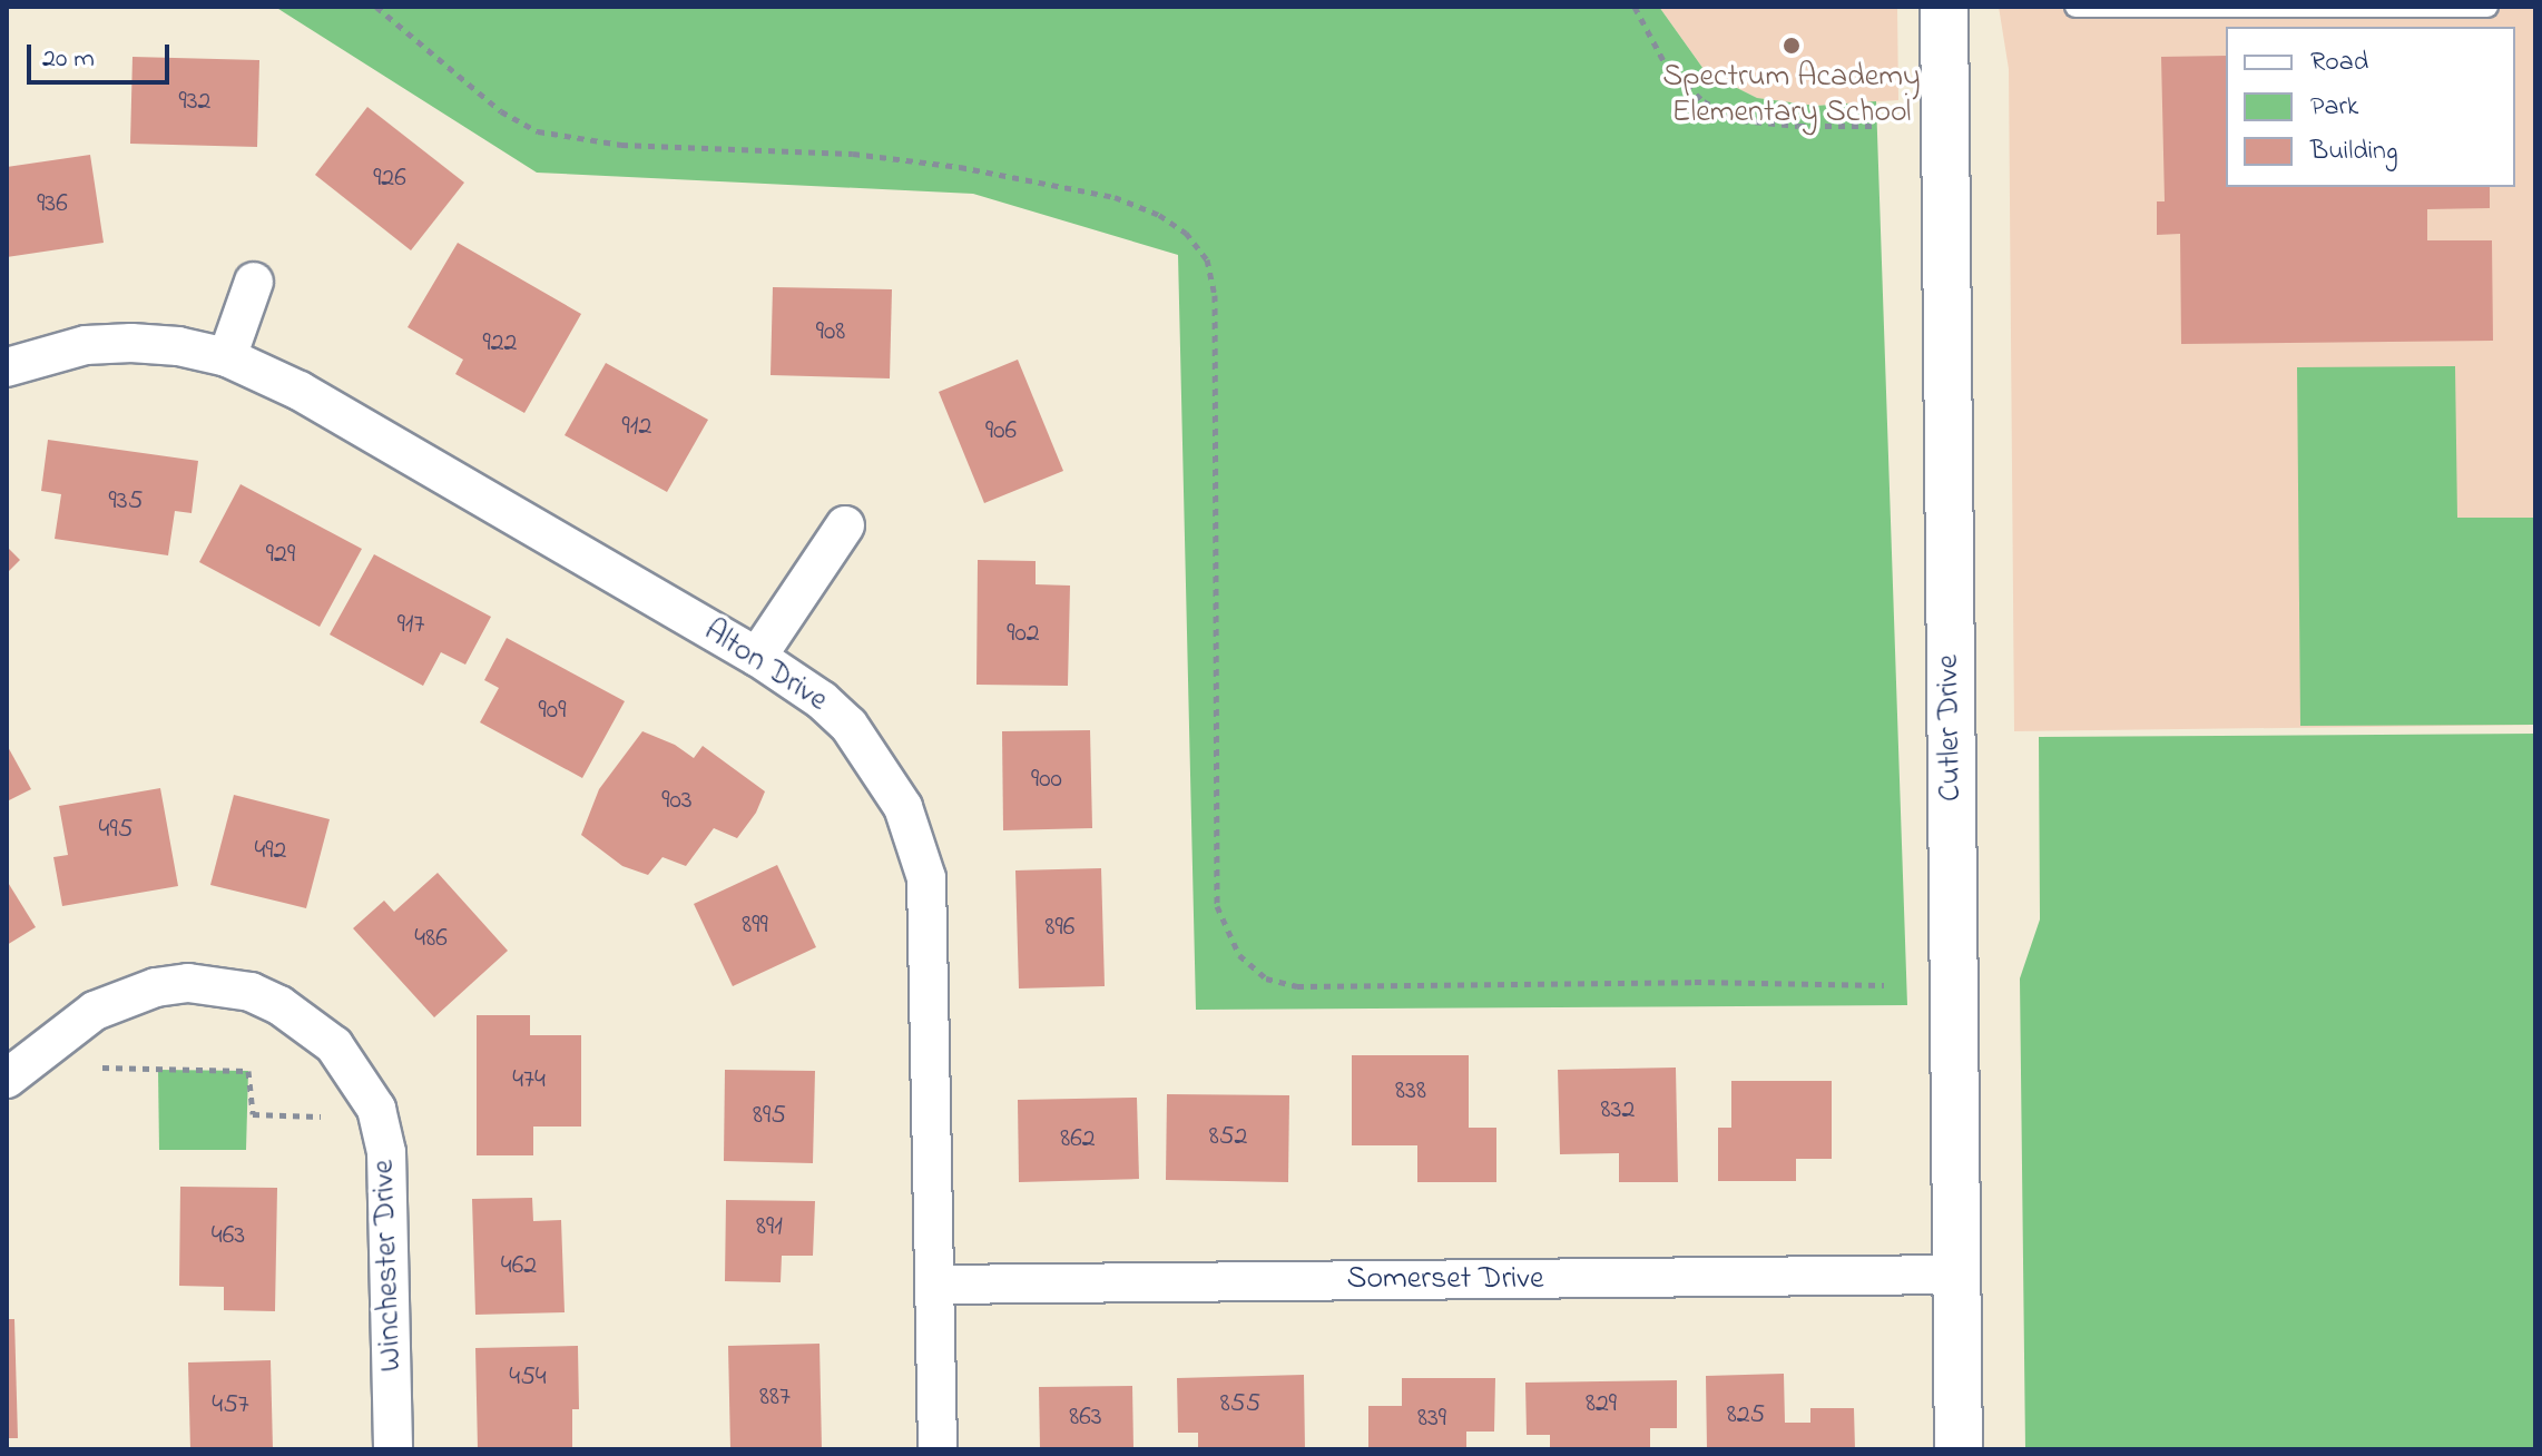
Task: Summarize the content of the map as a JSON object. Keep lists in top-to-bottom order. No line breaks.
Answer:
{"streets":{"street":["Alton Drive","Cutler Drive","Winchester Drive","Somerset Drive"]},"crossings":[["Alton Drive","Somerset Drive"],["Cutler Drive","Somerset Drive"]],"places":["Spectrum Academy Elementary School"],"house_numbers":["932","926","936","908","922","912","906","935","929","917","902","909","900","903","495","492","899","896","486","474","838","832","895","852","862","891","463","462","454","887","855","829","457","825","863","839"],"legend":["Road","Park","Building"],"scale_bar":"20 m"}
